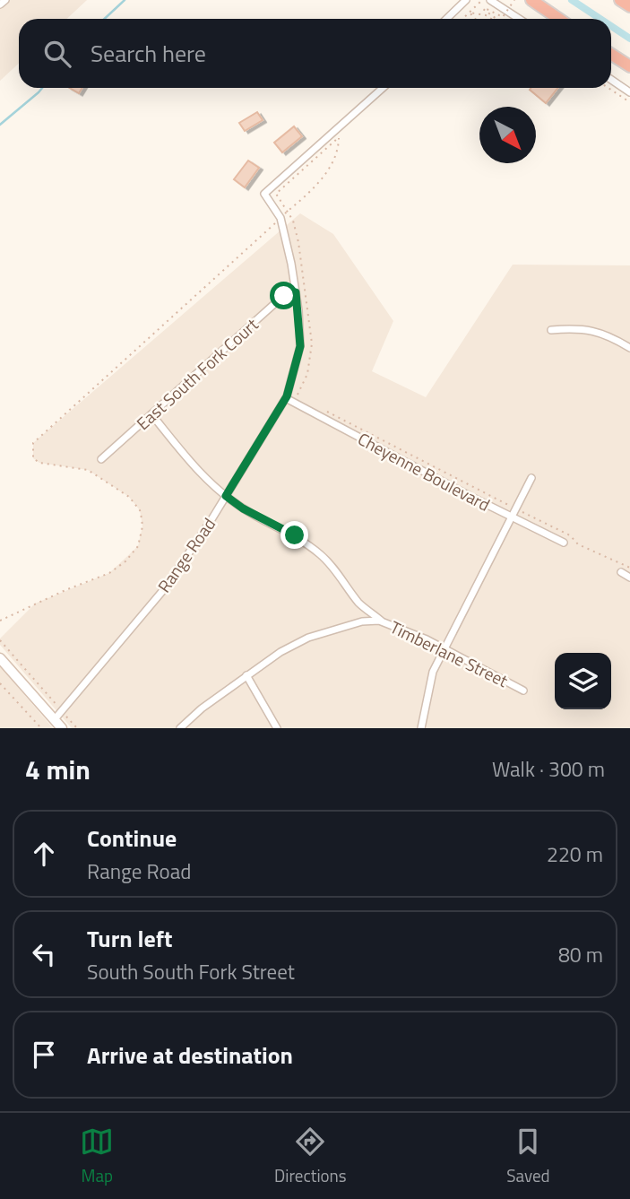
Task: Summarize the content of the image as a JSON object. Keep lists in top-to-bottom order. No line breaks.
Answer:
{"streets":{"street":["East South Fork Court","Cheyenne Boulevard","Range Road","Timberlane Street"]},"crossings":[["East South Fork Court","Range Road"],["Cheyenne Boulevard","Range Road"]],"north":"bottom right","page":{"search":"Search here","heading":["4 min","Walk · 300 m"],"list":[["Continue","Range Road","220 m"],["Turn left","South South Fork Street","80 m"],"Arrive at destination"],"nav":["Map","Directions","Saved"]}}
